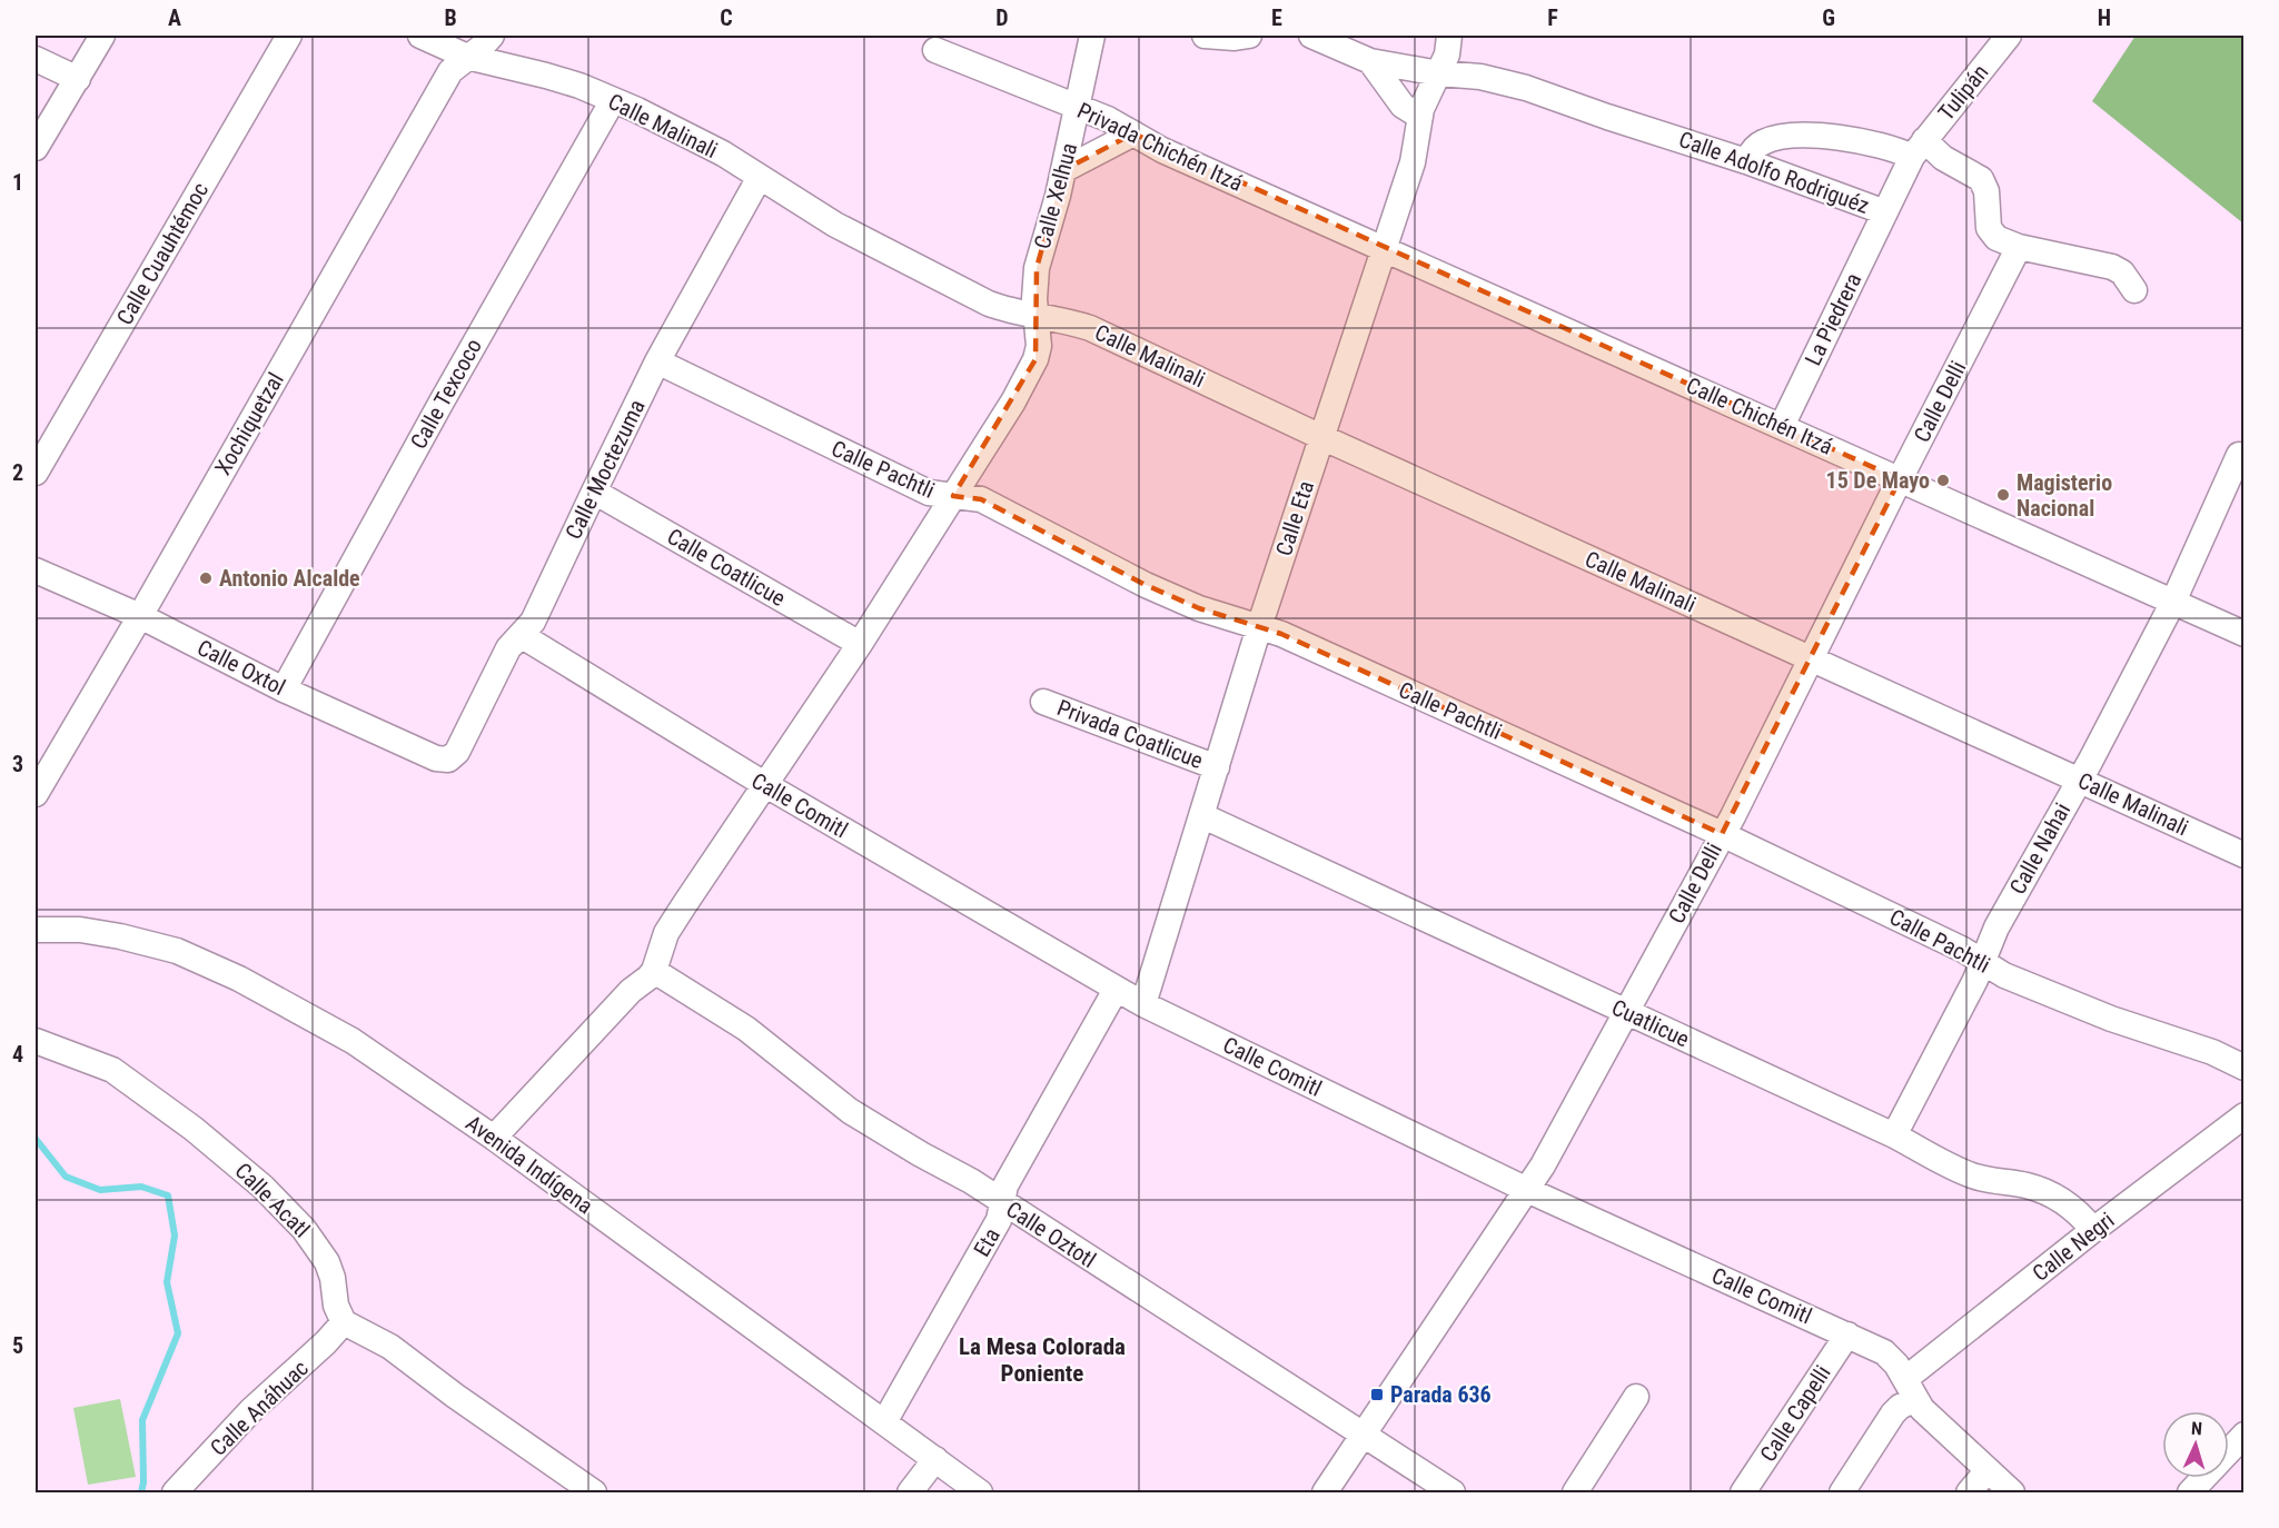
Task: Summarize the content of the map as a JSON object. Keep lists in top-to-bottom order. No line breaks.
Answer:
{"streets":{"street":["Tulipán","Calle Malinali","Privada Chichén Itzá","Calle Adolfo Rodriguéz","Calle Xelhua","Calle Cuauhtémoc","La Piedrera","Calle Texcoco","Calle Delli","Calle Chichén Itzá","Xochiquetzal","Calle Moctezuma","Calle Pachtli","Calle Eta","Calle Coatlicue","Calle Oxtol","Privada Coatlicue","Calle Comitl","Calle Nahai","Cuatlicue","Avenida Indígena","Calle Acatl","Calle Oztotl","Eta","Calle Negri","Calle Anáhuac","Calle Capelli"]},"crossings":[["Tulipán","Calle Adolfo Rodriguéz"],["Calle Malinali","Calle Xelhua"],["Calle Malinali","Calle Texcoco"],["Calle Malinali","Calle Delli"],["Calle Malinali","Xochiquetzal"],["Calle Malinali","Calle Moctezuma"],["Calle Malinali","Calle Eta"],["Calle Malinali","Calle Nahai"],["Privada Chichén Itzá","Calle Xelhua"],["Privada Chichén Itzá","Calle Chichén Itzá"],["Privada Chichén Itzá","Calle Eta"],["Calle Adolfo Rodriguéz","La Piedrera"],["Calle Adolfo Rodriguéz","Calle Eta"],["La Piedrera","Calle Chichén Itzá"],["Calle Texcoco","Calle Oxtol"],["Calle Delli","Calle Chichén Itzá"],["Calle Delli","Calle Pachtli"],["Calle Delli","Calle Comitl"],["Calle Delli","Cuatlicue"],["Calle Delli","Calle Oztotl"],["Calle Chichén Itzá","Calle Eta"],["Calle Chichén Itzá","Calle Nahai"],["Xochiquetzal","Calle Oxtol"],["Calle Moctezuma","Calle Pachtli"],["Calle Moctezuma","Calle Coatlicue"],["Calle Moctezuma","Calle Oxtol"],["Calle Moctezuma","Calle Comitl"],["Calle Pachtli","Calle Eta"],["Calle Pachtli","Calle Nahai"],["Calle Eta","Privada Coatlicue"],["Calle Eta","Calle Comitl"],["Calle Eta","Cuatlicue"],["Calle Comitl","Eta"],["Calle Comitl","Calle Negri"],["Calle Comitl","Calle Capelli"],["Calle Nahai","Cuatlicue"],["Cuatlicue","Calle Negri"],["Avenida Indígena","Eta"],["Calle Acatl","Calle Anáhuac"],["Calle Oztotl","Eta"]],"districts":["La Mesa Colorada Poniente"],"places":{"other":["15 De Mayo","Magisterio Nacional","Antonio Alcalde"],"transit":["Parada 636"]},"north":"top","grid":{"columns":["A","B","C","D","E","F","G","H"],"rows":["1","2","3","4","5"]}}
